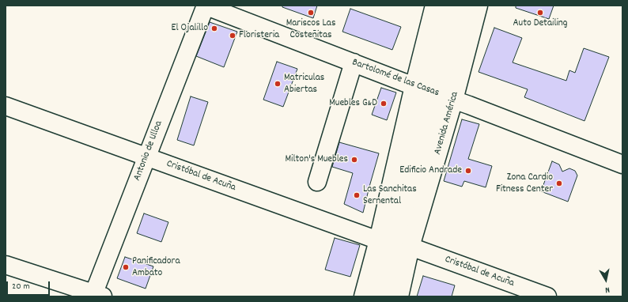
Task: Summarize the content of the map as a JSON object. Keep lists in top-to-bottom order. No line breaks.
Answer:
{"streets":{"street":["Bartolomé de las Casas","Avenida América","Antonio de Ulloa","Cristóbal de Acuña"]},"crossings":[["Bartolomé de las Casas","Avenida América"],["Bartolomé de las Casas","Antonio de Ulloa"],["Avenida América","Cristóbal de Acuña"],["Antonio de Ulloa","Cristóbal de Acuña"]],"places":["Mariscos Las Costeñitas","Auto Detailing","El Ojalillo","Floristeria","Matriculas Abiertas","Muebles G&D","Milton's Muebles","Edificio Andrade","Zona Cardio Fitness Center","Las Sanchitas Sernental","Panificadora Ambato"],"scale_bar":"20 m","north":"bottom"}
